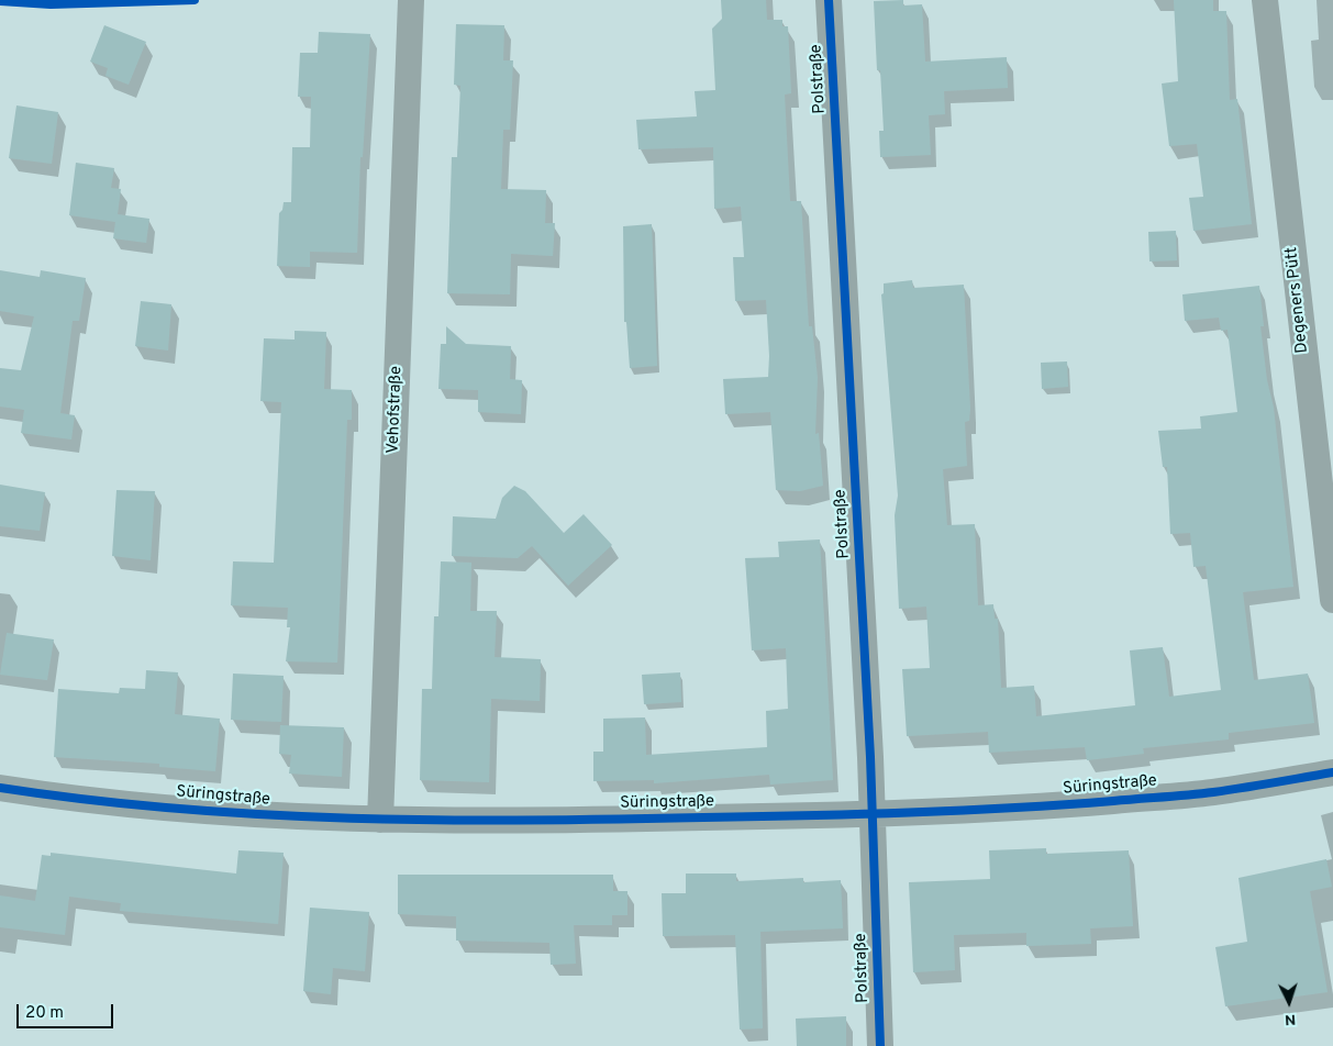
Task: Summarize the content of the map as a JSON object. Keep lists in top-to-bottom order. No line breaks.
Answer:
{"streets":{"street":["Polstraße","Degeners Pütt","Vehofstraße","Süringstraße"]},"crossings":[["Polstraße","Süringstraße"],["Vehofstraße","Süringstraße"]],"scale_bar":"20 m","north":"bottom"}
